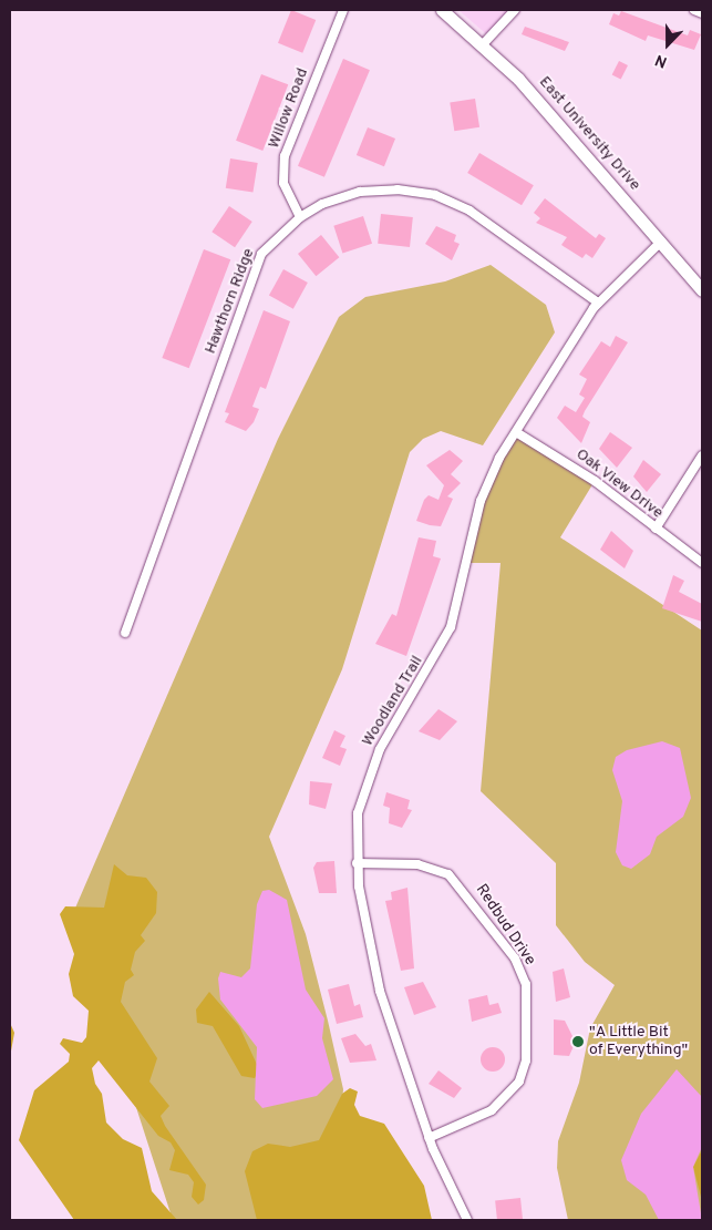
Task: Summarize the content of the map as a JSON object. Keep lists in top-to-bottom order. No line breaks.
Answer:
{"streets":{"main road":["East University Drive"],"street":["Willow Road","Hawthorn Ridge","Oak View Drive","Woodland Trail","Redbud Drive"]},"crossings":[["Willow Road","Hawthorn Ridge"],["East University Drive","Woodland Trail"],["Hawthorn Ridge","Woodland Trail"],["Oak View Drive","Woodland Trail"],["Woodland Trail","Redbud Drive"]],"places":["\"A Little Bit of Everything\""],"north":"bottom"}
